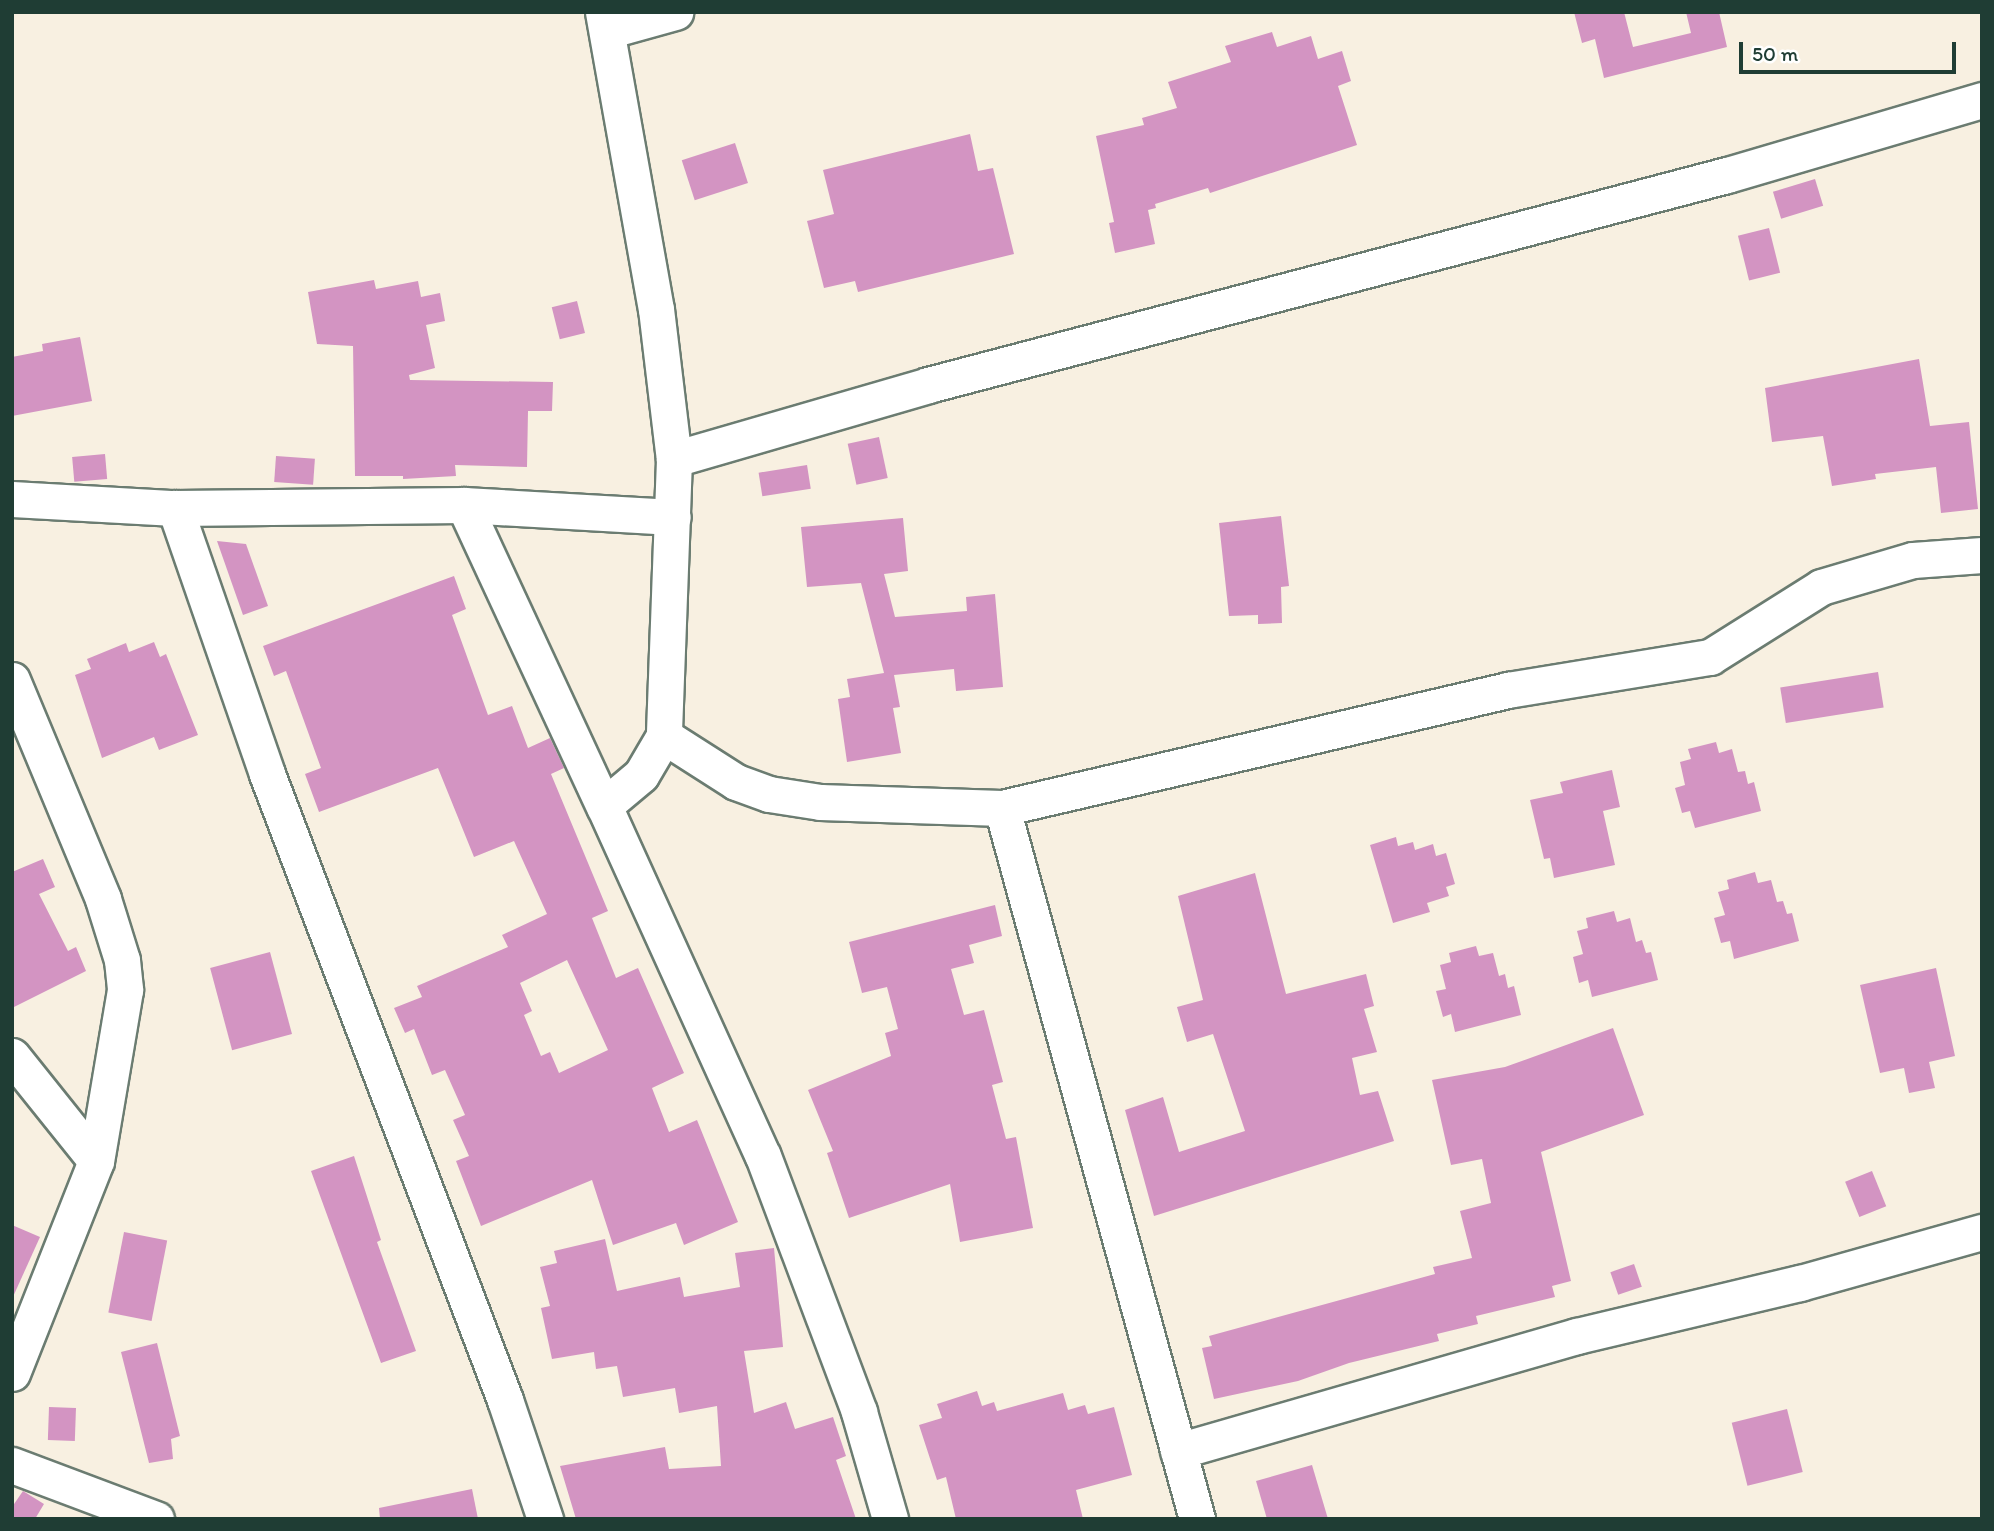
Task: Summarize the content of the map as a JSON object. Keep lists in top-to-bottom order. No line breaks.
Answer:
{"scale_bar":"50 m"}
